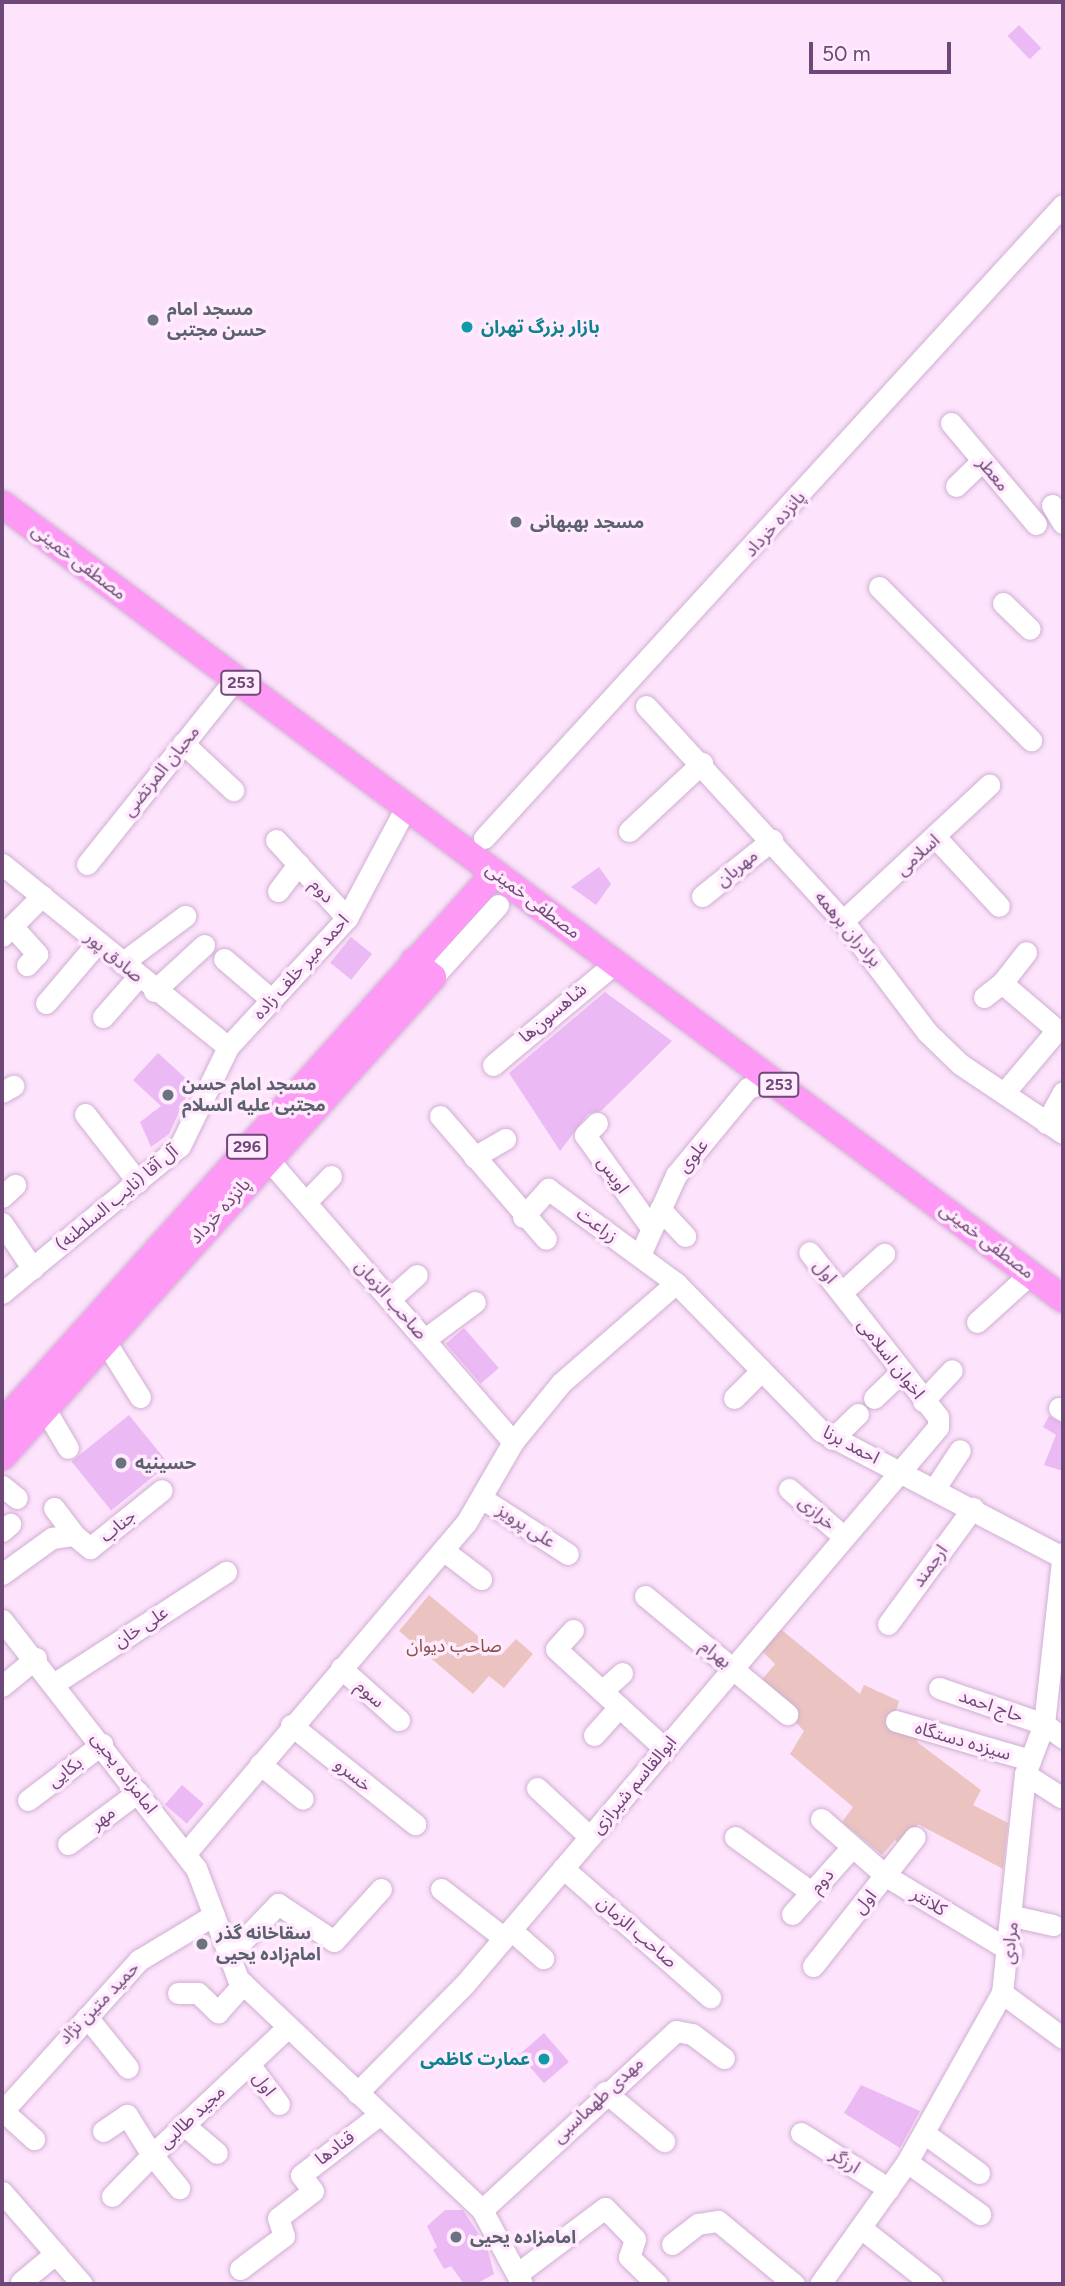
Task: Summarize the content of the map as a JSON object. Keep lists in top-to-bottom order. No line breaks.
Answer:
{"streets":{"main road":["پانزده خرداد","مصطفی خمینی","253","296"],"street":["معطر","محبان المرتضی","اسلامی","مهربان","دوم","برادران برهمه","صادق پور","احمد میر خلف زاده","شاهسون‌ها","علوی","اویس","آل آقا (نایب السلطنه)","زراعت","اول","صاحب الزمان","اخوان اسلامی","احمد برنا","خرازی","جناب","علی پرویز","ارجمند","علی خان","بهرام","سوم","حاج احمد","سیزده دستگاه","بکایی","امامزاده یحیی","خسرو","ابوالقاسم شیرازی","مهر","کلانتر","مرادی","حمید متین نژاد","مهدی طهماسبی","مجید طالبی","قنادها","ارزگر"]},"crossings":[["پانزده خرداد","مصطفی خمینی"],["پانزده خرداد","صاحب الزمان"],["مصطفی خمینی","محبان المرتضی"],["مصطفی خمینی","احمد میر خلف زاده"],["مصطفی خمینی","شاهسون‌ها"],["مصطفی خمینی","علوی"],["اسلامی","برادران برهمه"],["مهربان","برادران برهمه"],["دوم","احمد میر خلف زاده"],["دوم","کلانتر"],["صادق پور","احمد میر خلف زاده"],["صادق پور","آل آقا (نایب السلطنه)"],["احمد میر خلف زاده","آل آقا (نایب السلطنه)"],["علوی","اویس"],["علوی","زراعت"],["زراعت","احمد برنا"],["اول","اخوان اسلامی"],["اول","کلانتر"],["اول","مجید طالبی"],["صاحب الزمان","ابوالقاسم شیرازی"],["اخوان اسلامی","احمد برنا"],["اخوان اسلامی","ابوالقاسم شیرازی"],["احمد برنا","ارجمند"],["احمد برنا","ابوالقاسم شیرازی"],["احمد برنا","مرادی"],["خرازی","ابوالقاسم شیرازی"],["علی خان","امامزاده یحیی"],["بهرام","ابوالقاسم شیرازی"],["حاج احمد","مرادی"],["سیزده دستگاه","مرادی"],["بکایی","امامزاده یحیی"],["امامزاده یحیی","ابوالقاسم شیرازی"],["امامزاده یحیی","مهر"],["امامزاده یحیی","حمید متین نژاد"],["امامزاده یحیی","مهدی طهماسبی"],["امامزاده یحیی","مجید طالبی"],["امامزاده یحیی","قنادها"],["کلانتر","مرادی"],["مرادی","ارزگر"]],"parks":["صاحب دیوان"],"places":["مسجد امام حسن مجتبی","بازار بزرگ تهران","مسجد بهبهانی","مسجد امام حسن مجتبی علیه السلام","حسینیه","سقاخانه گذر امام‌زاده یحیی","عمارت کاظمی","امامزاده یحیی"],"scale_bar":"50 m"}
